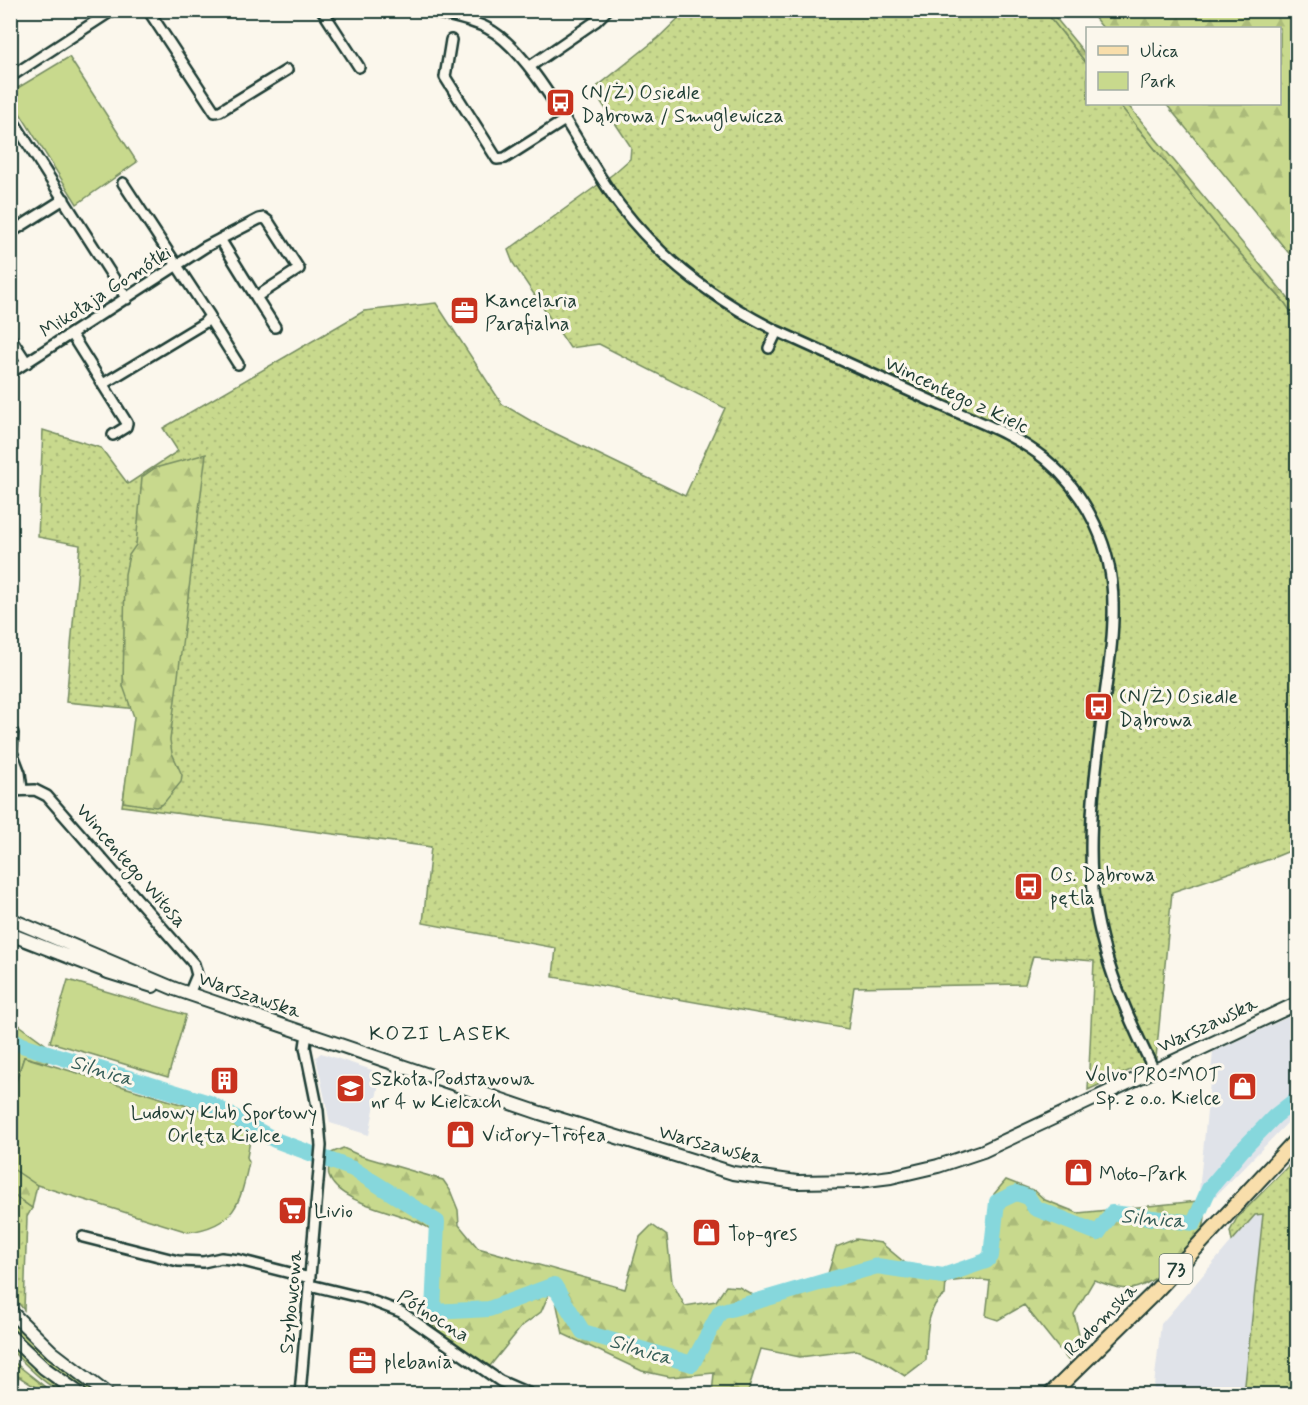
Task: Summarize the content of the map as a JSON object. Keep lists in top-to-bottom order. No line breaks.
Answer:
{"streets":{"main road":["73","Radomska"],"street":["Mikołaja Gomółki","Wincentego z Kielc","Wincentego Witosa","Warszawska","Szybowcowa","Północna"]},"crossings":[["Wincentego z Kielc","Warszawska"],["Wincentego Witosa","Warszawska"],["Warszawska","Szybowcowa"],["Szybowcowa","Północna"]],"districts":["KOZI LASEK"],"water":["Silnica"],"places":{"bus stop":["(N/Ż) Osiedle Dąbrowa / Smuglewicza","(N/Ż) Osiedle Dąbrowa","Os. Dąbrowa pętla"],"office":["Kancelaria Parafialna","plebania"],"building":["Ludowy Klub Sportowy Orlęta Kielce"],"shop":["Volvo PRO-MOT Sp. z o.o. Kielce","Victory-Trofea","Moto-Park","Top-gres"],"school or university":["Szkoła Podstawowa nr 4 w Kielcach"],"supermarket":["Livio"]},"legend":["Ulica","Park"]}
